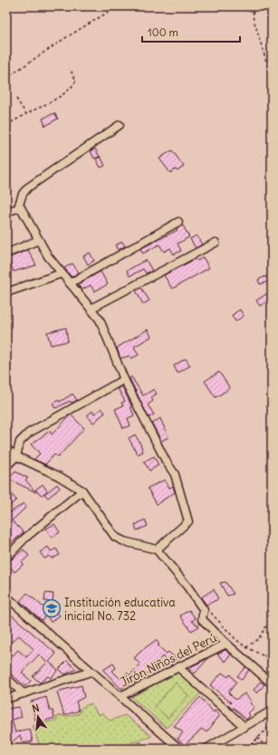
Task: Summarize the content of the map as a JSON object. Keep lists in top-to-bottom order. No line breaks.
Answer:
{"streets":{"street":["Jirón Niños del Perú"]},"places":{"school or university":["Institución educativa inicial No. 732"]},"scale_bar":"100 m","north":"top"}
